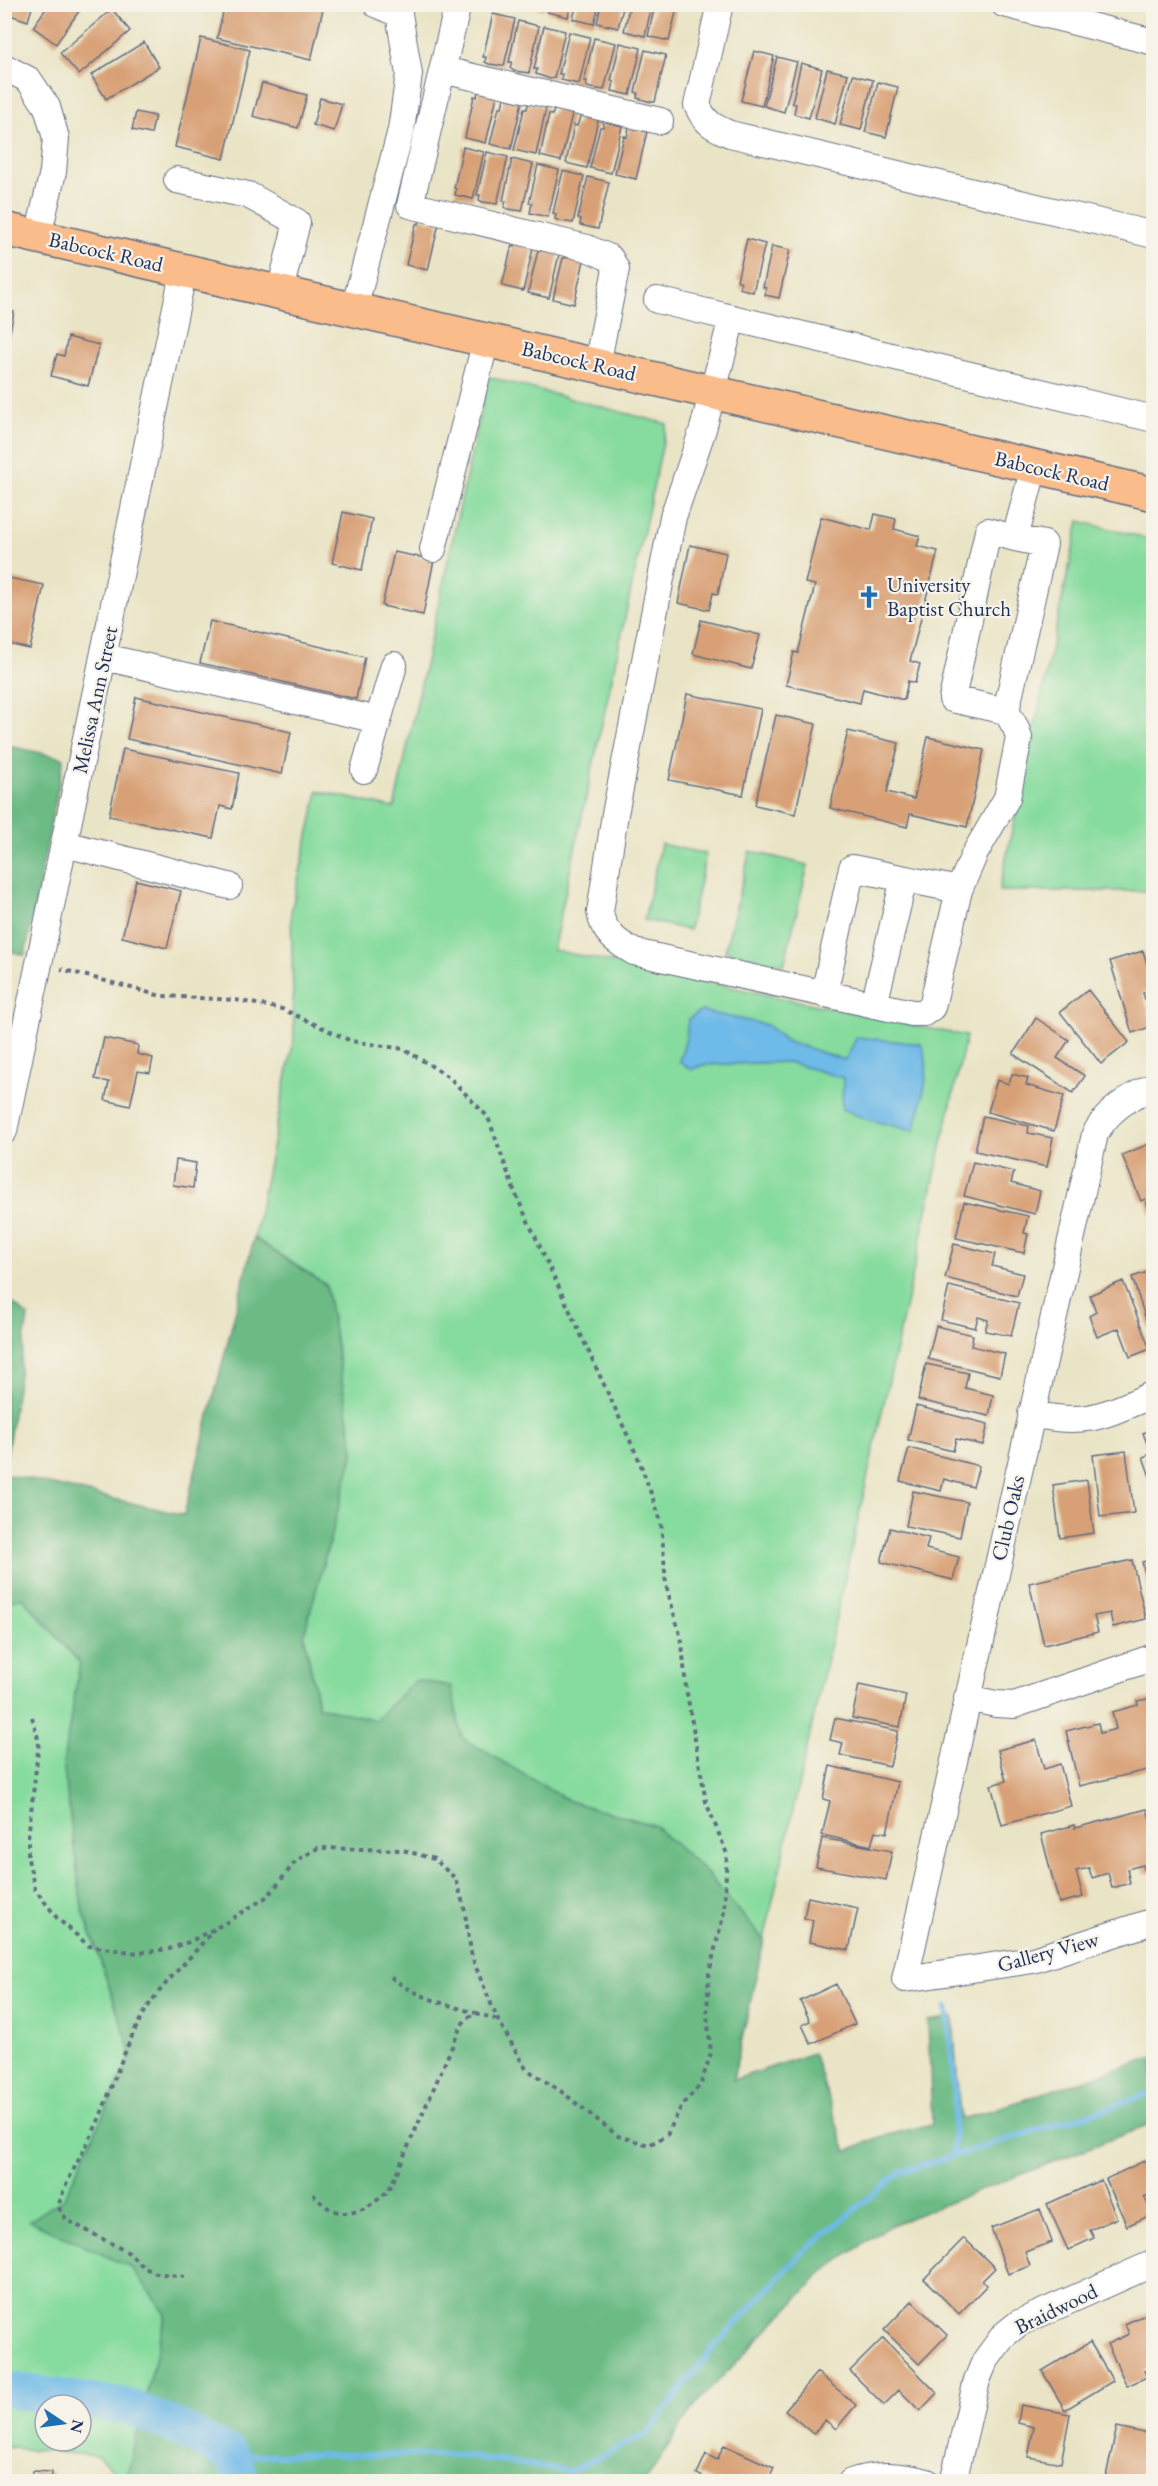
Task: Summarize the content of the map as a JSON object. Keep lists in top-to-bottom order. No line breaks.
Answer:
{"streets":{"main road":["Babcock Road"],"street":["Melissa Ann Street","Club Oaks","Gallery View","Braidwood"]},"crossings":[["Babcock Road","Melissa Ann Street"],["Club Oaks","Gallery View"]],"places":{"church":["University Baptist Church"]},"north":"right"}
